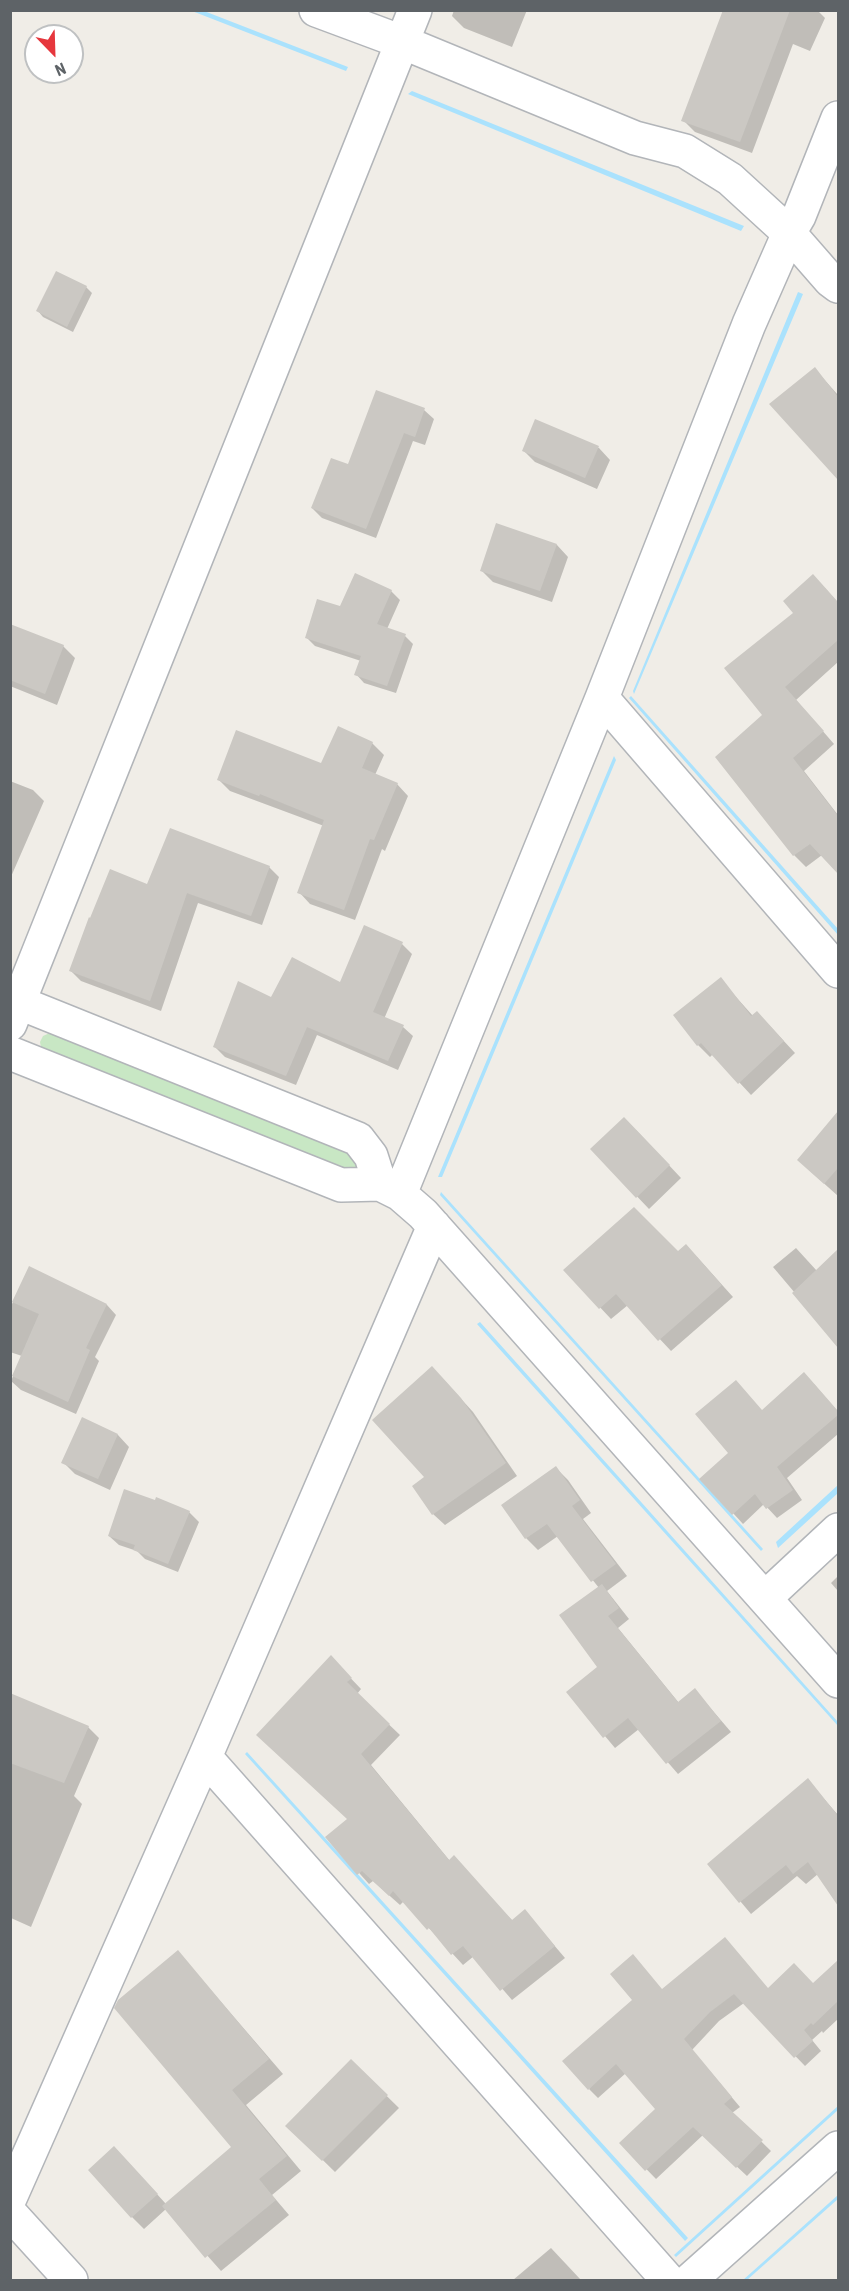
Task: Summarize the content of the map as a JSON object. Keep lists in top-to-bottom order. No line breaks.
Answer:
{"north":"bottom right"}
